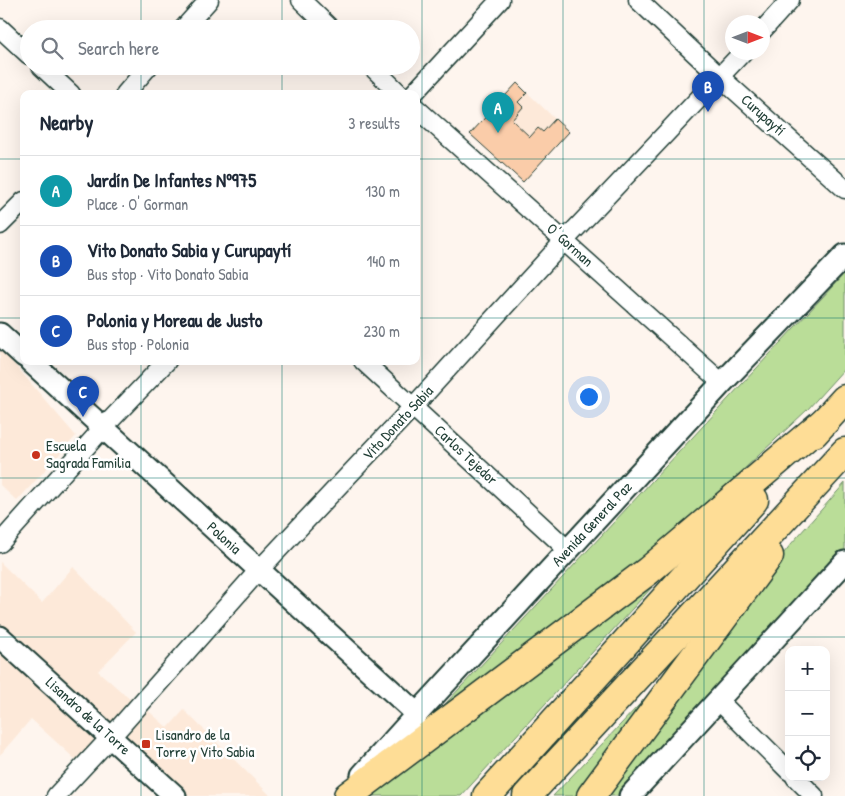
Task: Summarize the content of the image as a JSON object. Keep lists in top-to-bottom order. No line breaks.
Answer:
{"streets":{"street":["Curupaytí","O' Gorman","Vito Donato Sabia","Carlos Tejedor","Avenida General Paz","Polonia","Lisandro de la Torre"]},"crossings":[["Curupaytí","Vito Donato Sabia"],["O' Gorman","Vito Donato Sabia"],["O' Gorman","Avenida General Paz"],["Vito Donato Sabia","Carlos Tejedor"],["Vito Donato Sabia","Polonia"],["Vito Donato Sabia","Lisandro de la Torre"],["Carlos Tejedor","Avenida General Paz"],["Avenida General Paz","Polonia"]],"places":{"other":["Escuela Sagrada Familia"],"transit":["Lisandro de la Torre y Vito Sabia"]},"north":"right","page":{"search":"Search here","pins":["B","A","C"],"heading":["Nearby","3 results"],"list":[{"mark":"A","name":"Jardín De Infantes Nº975","note":"Place · O' Gorman","value":"130 m"},{"mark":"B","name":"Vito Donato Sabia y Curupaytí","note":"Bus stop · Vito Donato Sabia","value":"140 m"},{"mark":"C","name":"Polonia y Moreau de Justo","note":"Bus stop · Polonia","value":"230 m"}],"map_buttons":["+","−"]}}
